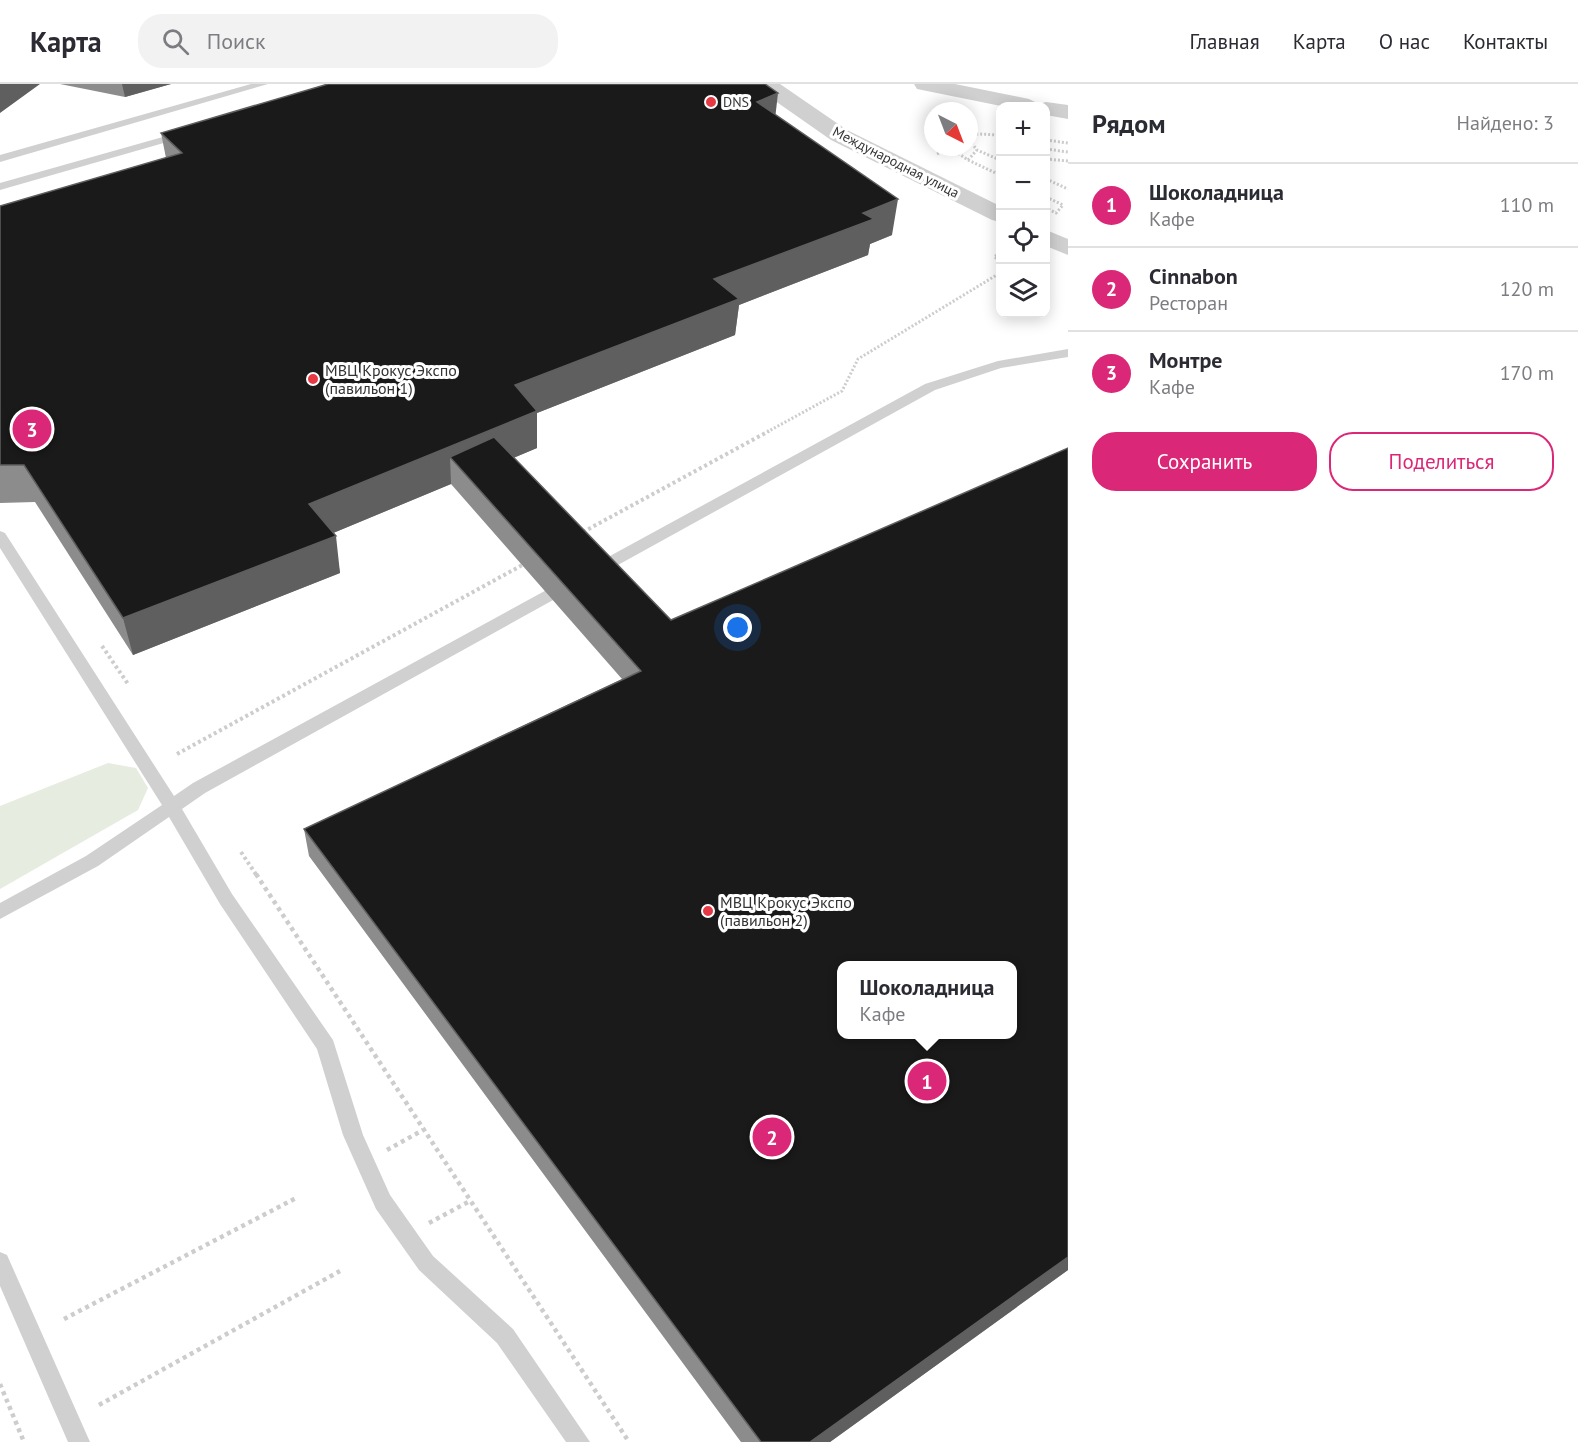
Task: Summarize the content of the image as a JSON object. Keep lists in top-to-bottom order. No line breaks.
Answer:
{"streets":{"street":["Международная улица"]},"places":["DNS","МВЦ Крокус Экспо (павильон 1)","МВЦ Крокус Экспо (павильон 2)"],"north":"bottom right","page":{"header":"Карта","search":"Поиск","nav":["Главная","Карта","О нас","Контакты"],"heading":["Рядом","Найдено: 3"],"map_buttons":["+","−"],"list":[{"mark":"1","name":"Шоколадница","note":"Кафе","value":"110 m"},{"mark":"2","name":"Cinnabon","note":"Ресторан","value":"120 m"},{"mark":"3","name":"Монтре","note":"Кафе","value":"170 m"}],"pins":["3","1","2"],"buttons":["Сохранить","Поделиться"],"popup":["Шоколадница","Кафе"]}}
